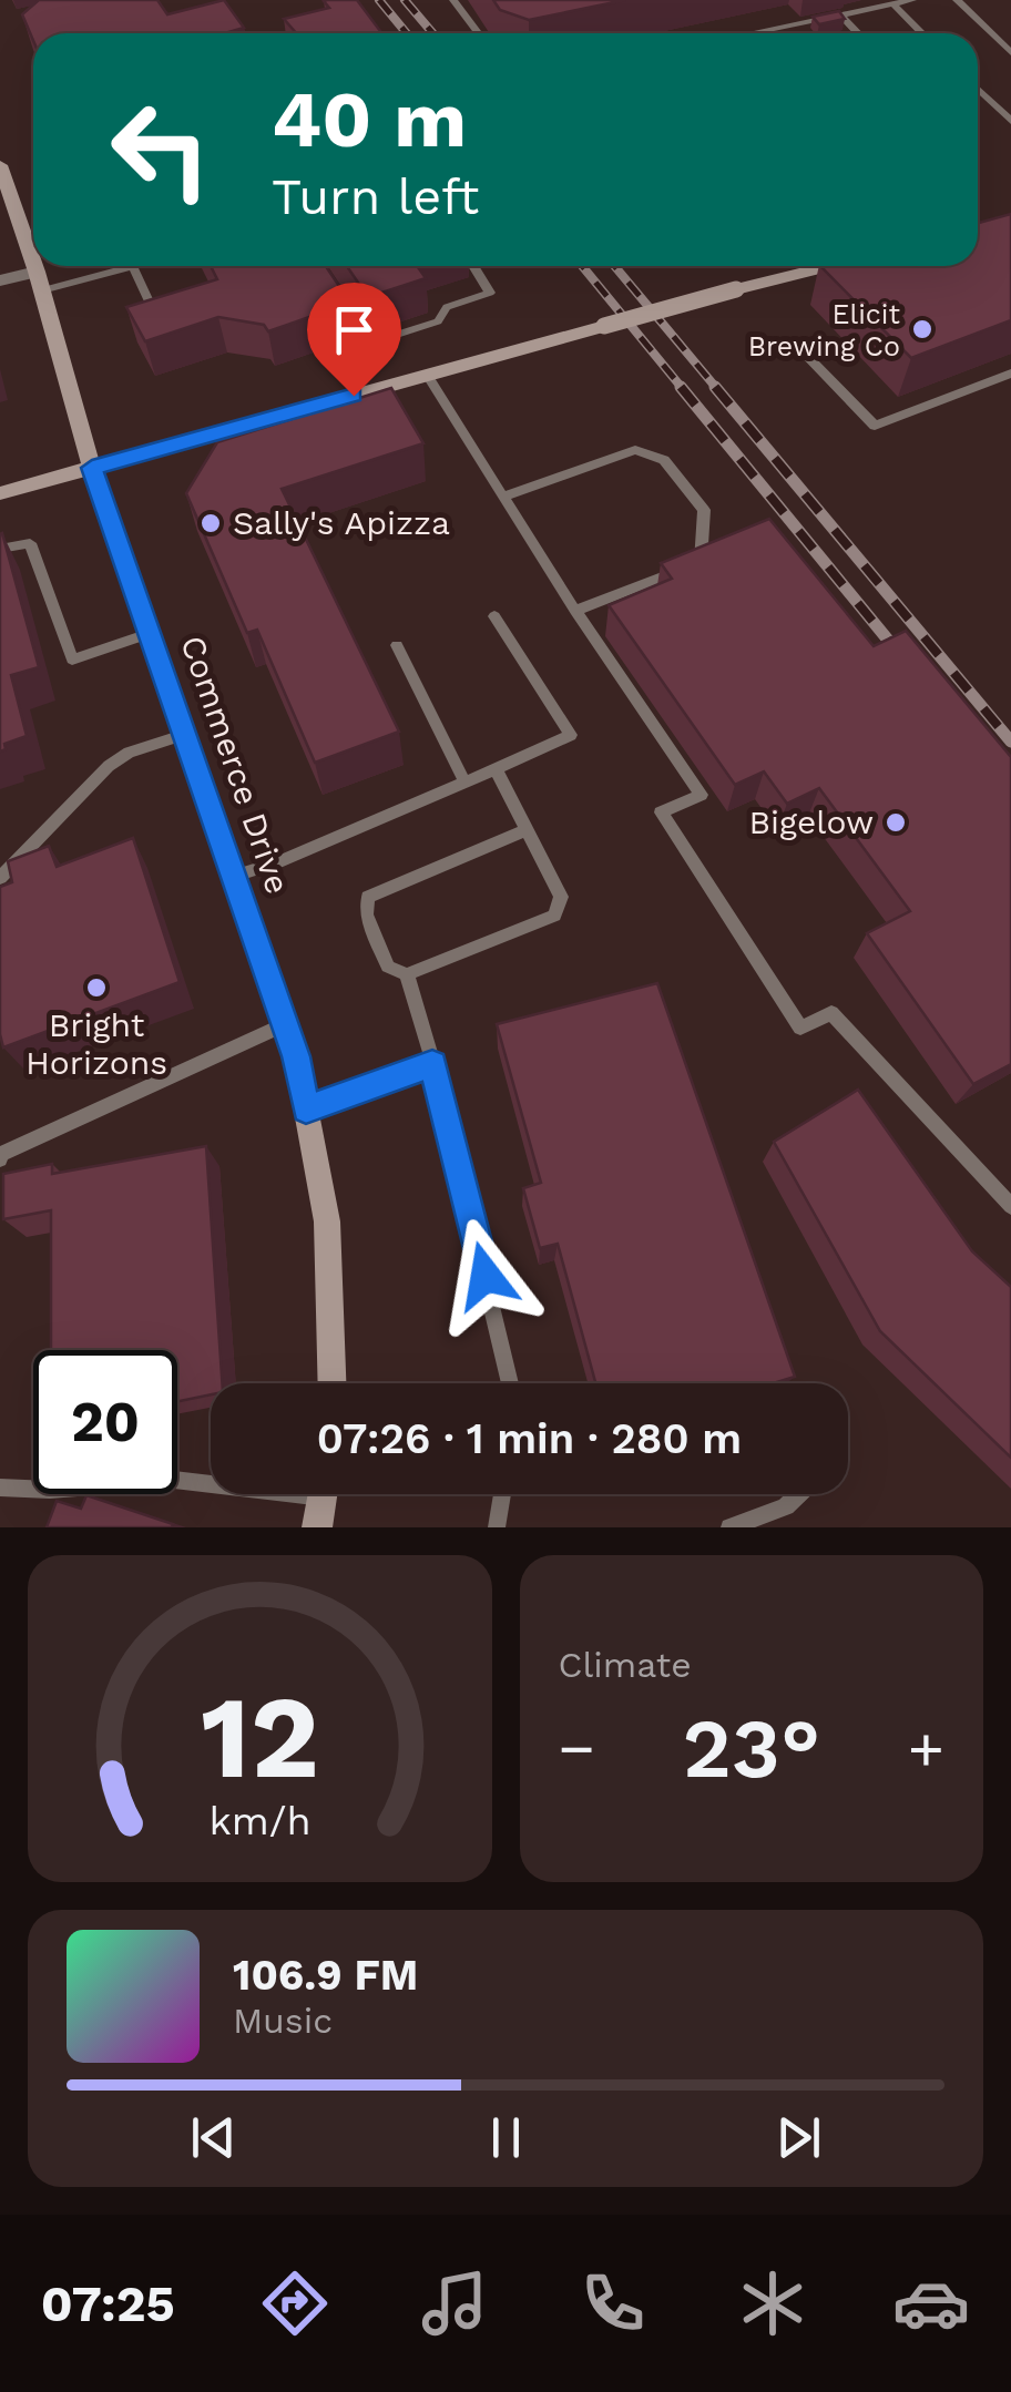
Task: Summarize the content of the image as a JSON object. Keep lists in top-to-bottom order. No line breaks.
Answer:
{"streets":{"main road":["Commerce Drive"]},"places":["Elicit Brewing Co","Sally's Apizza","Bigelow","Bright Horizons"],"page":{"turn":["40 m","Turn left"],"limit":"20","trip":"07:26 · 1 min · 280 m","tile":"Climate","heat":["−","23°","+"],"song":["106.9 FM","Music"],"tabs":"07:25","gauge":["12","km/h"]}}
